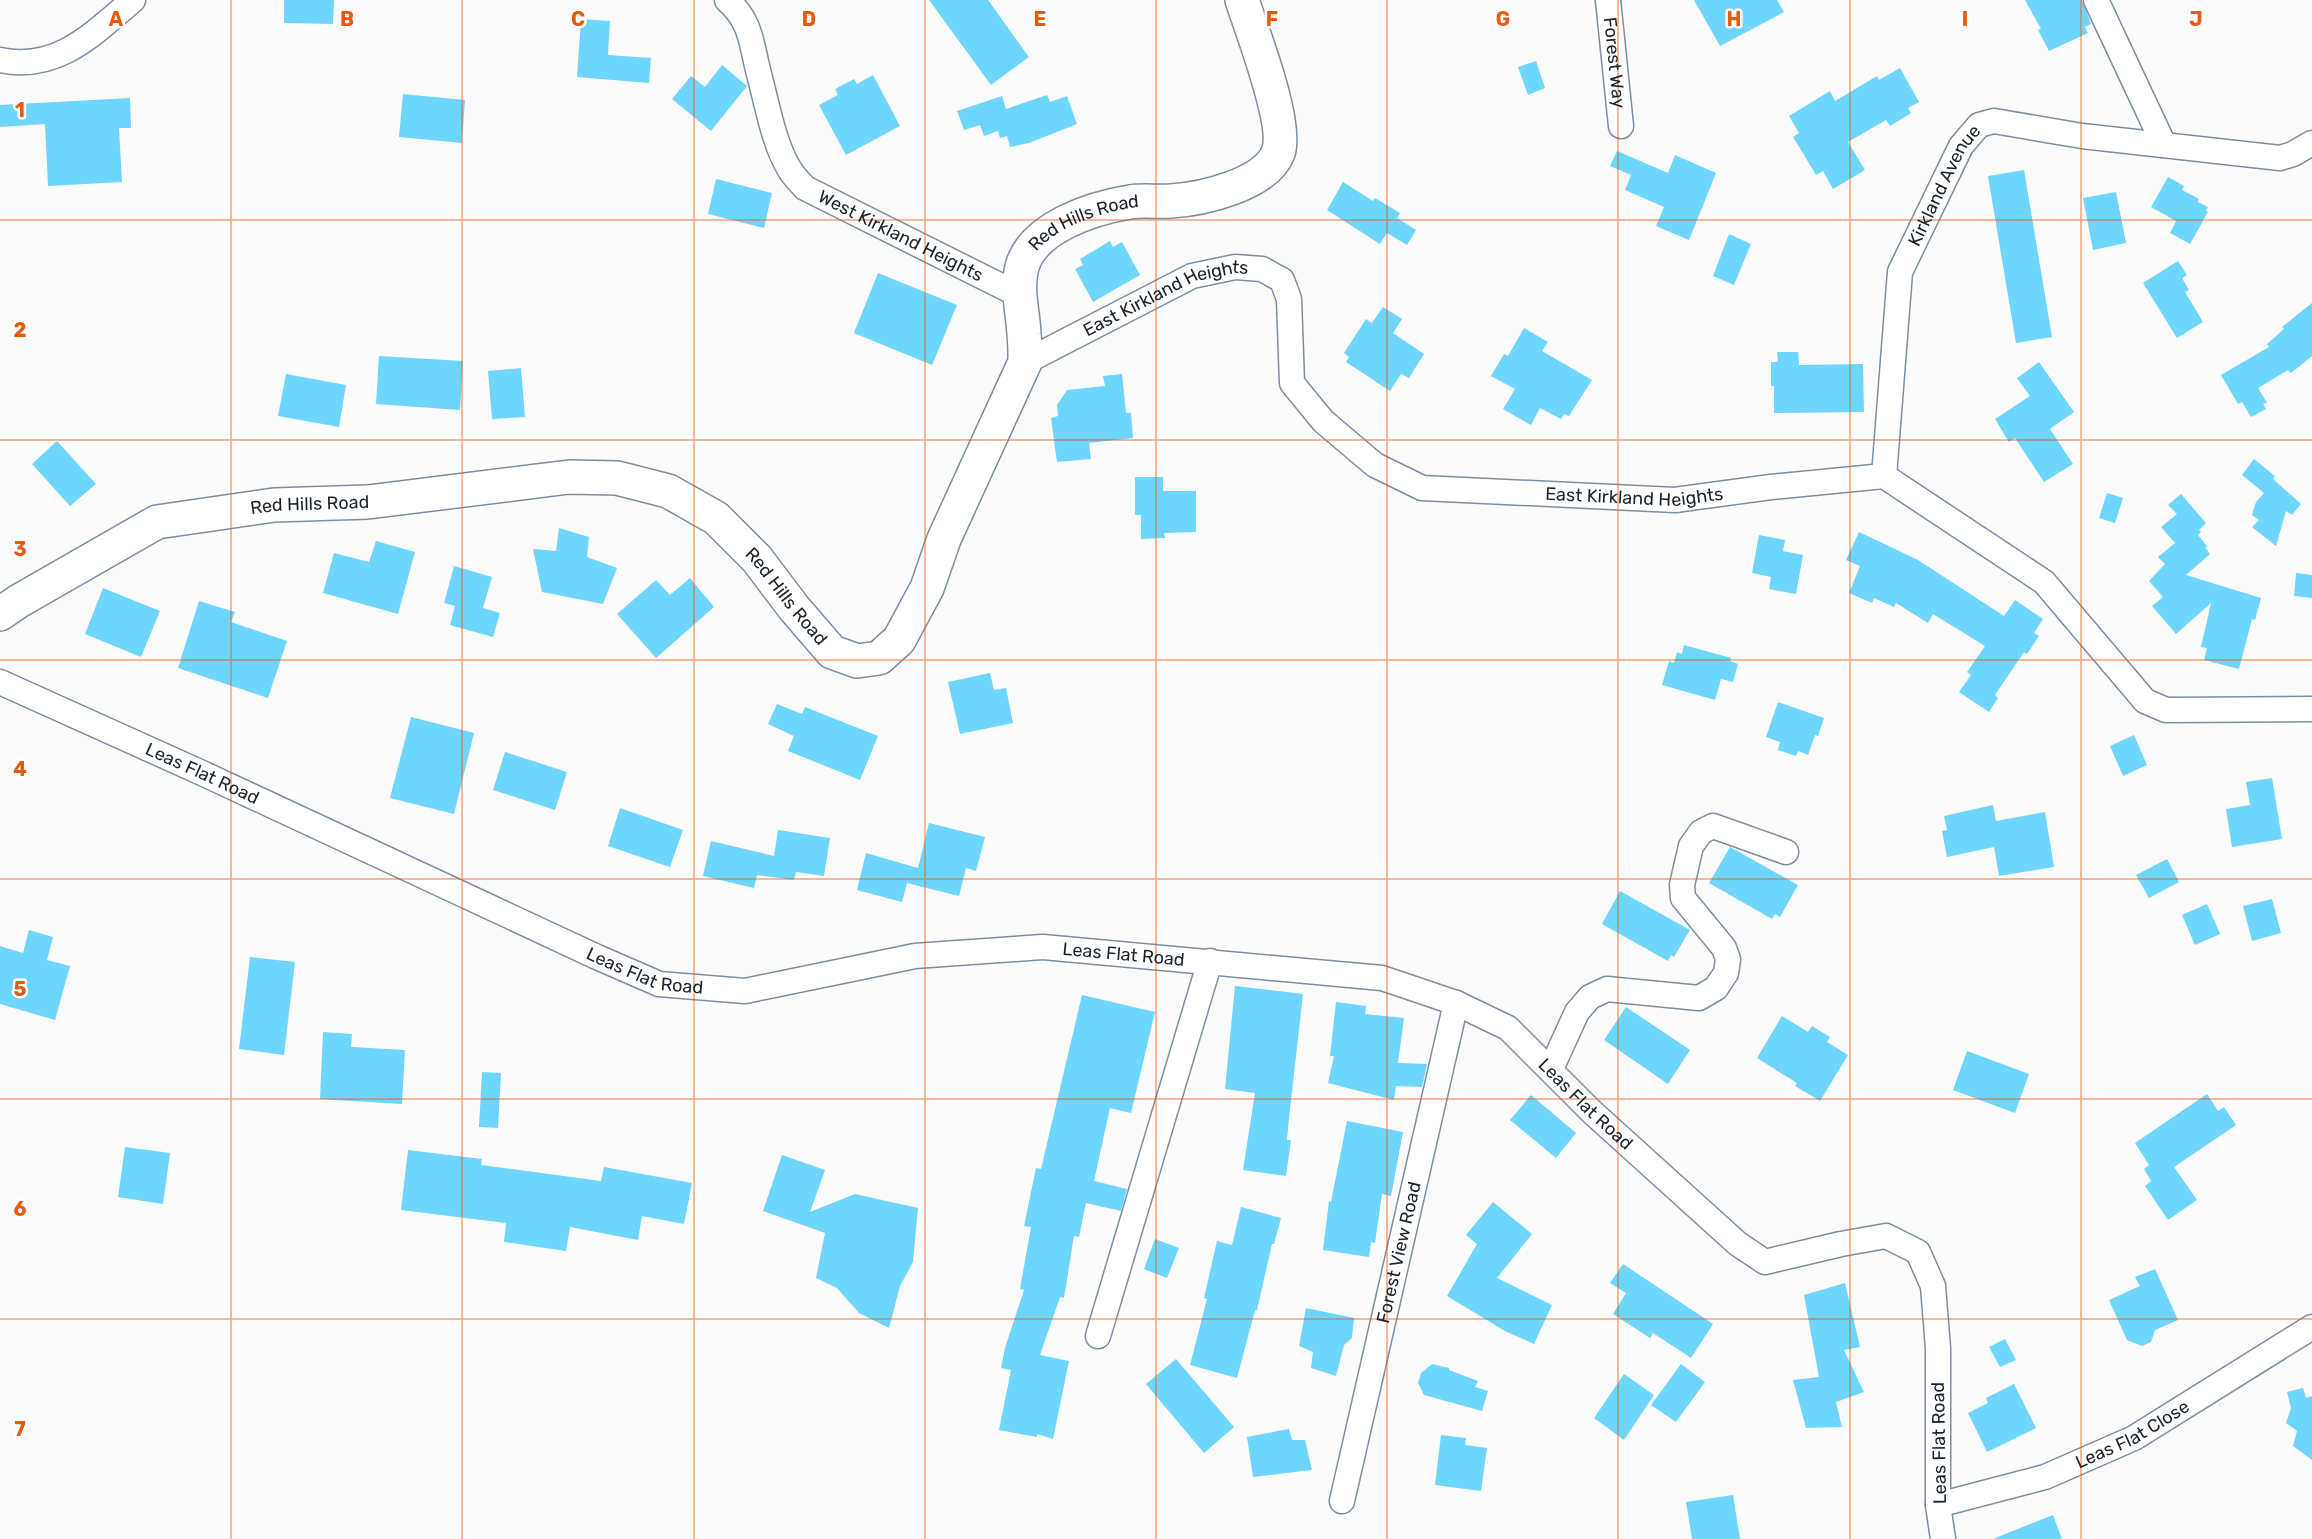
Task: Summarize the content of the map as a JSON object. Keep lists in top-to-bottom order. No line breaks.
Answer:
{"streets":{"main road":["Red Hills Road"],"street":["Forest Way","Kirkland Avenue","West Kirkland Heights","East Kirkland Heights","Leas Flat Road","Forest View Road","Leas Flat Close"]},"crossings":[["Kirkland Avenue","East Kirkland Heights"],["Red Hills Road","West Kirkland Heights"],["Red Hills Road","East Kirkland Heights"],["Leas Flat Road","Forest View Road"],["Leas Flat Road","Leas Flat Close"]],"grid":{"columns":["A","B","C","D","E","F","G","H","I","J"],"rows":["1","2","3","4","5","6","7"]}}
